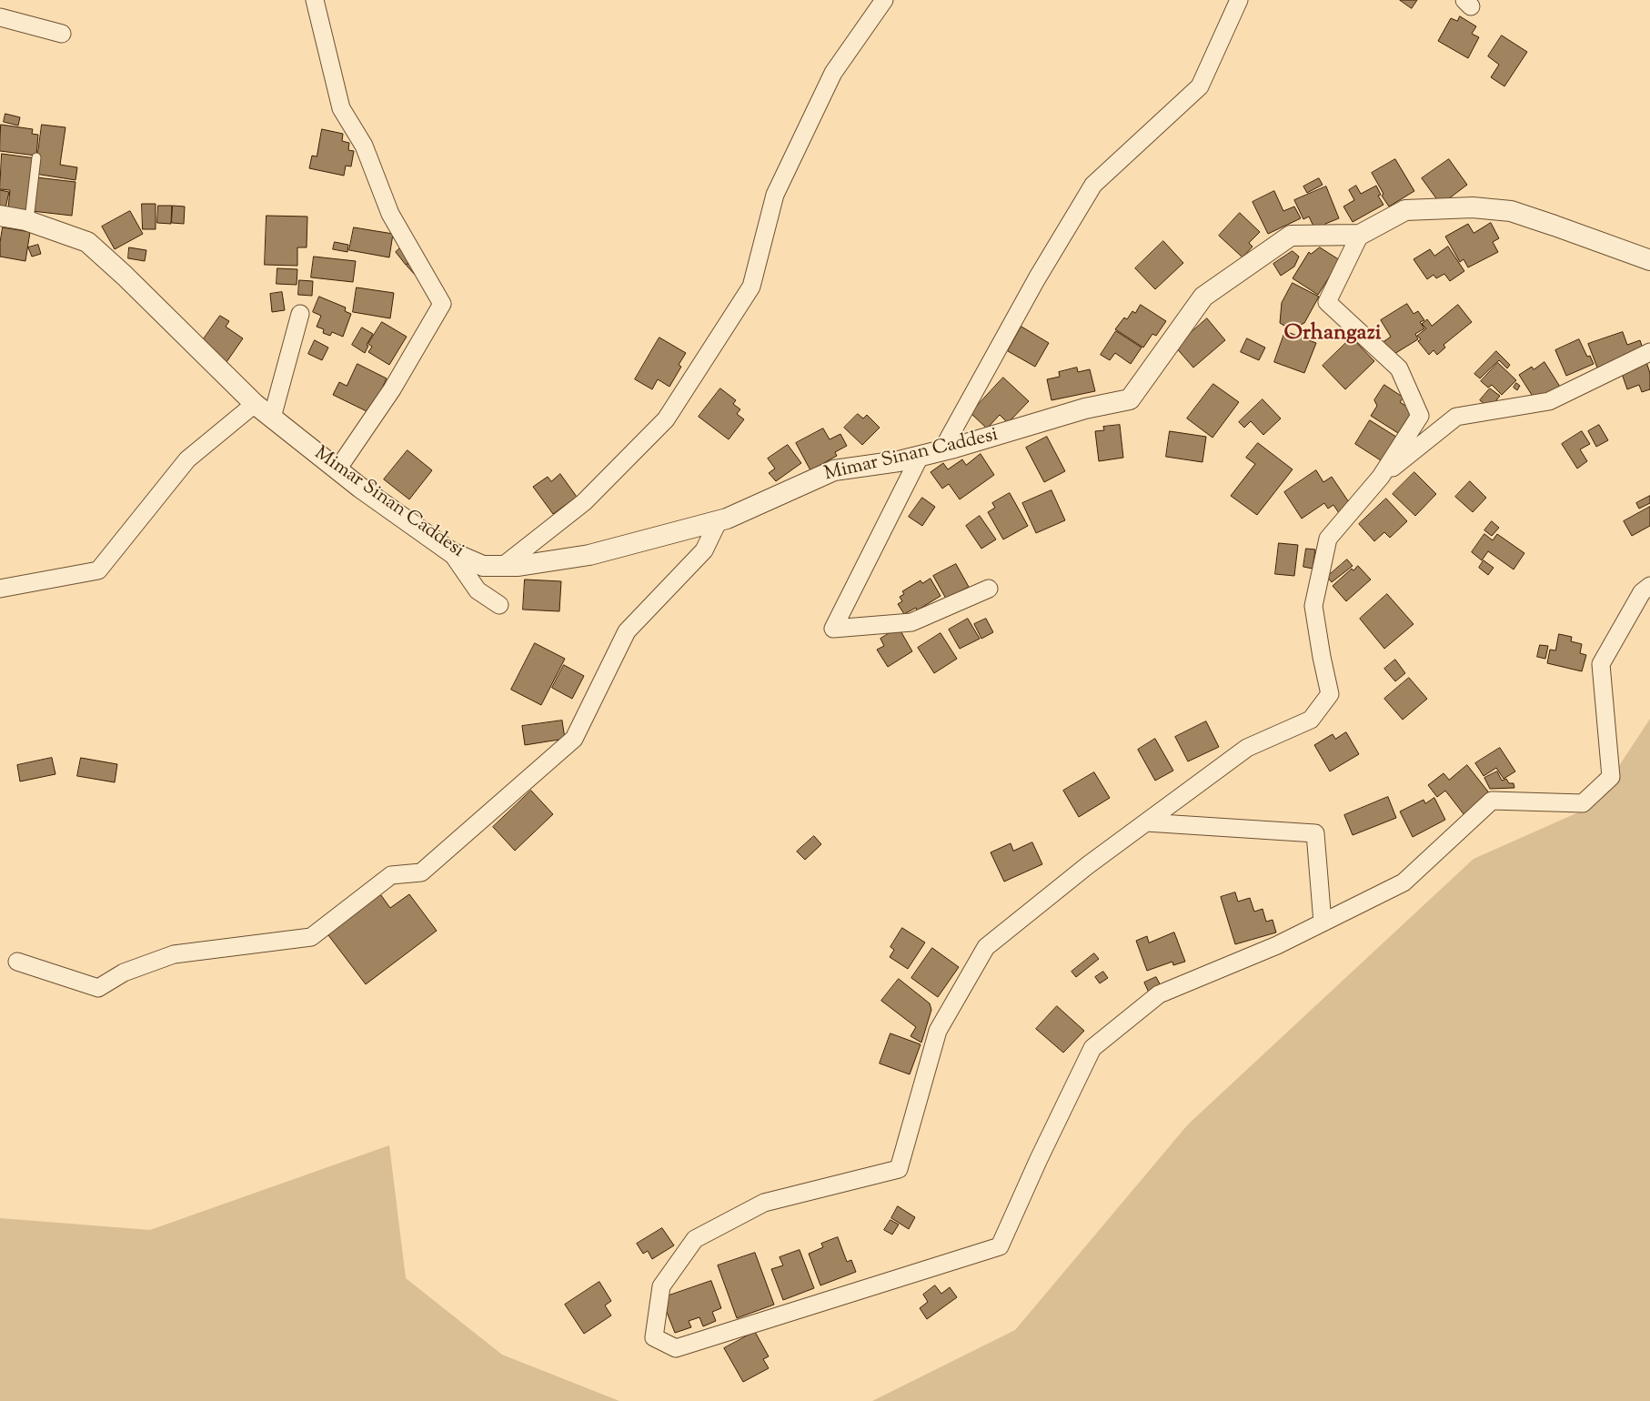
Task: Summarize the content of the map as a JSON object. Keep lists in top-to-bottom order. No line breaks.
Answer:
{"streets":{"street":["Mimar Sinan Caddesi"]},"districts":["Orhangazi"]}
